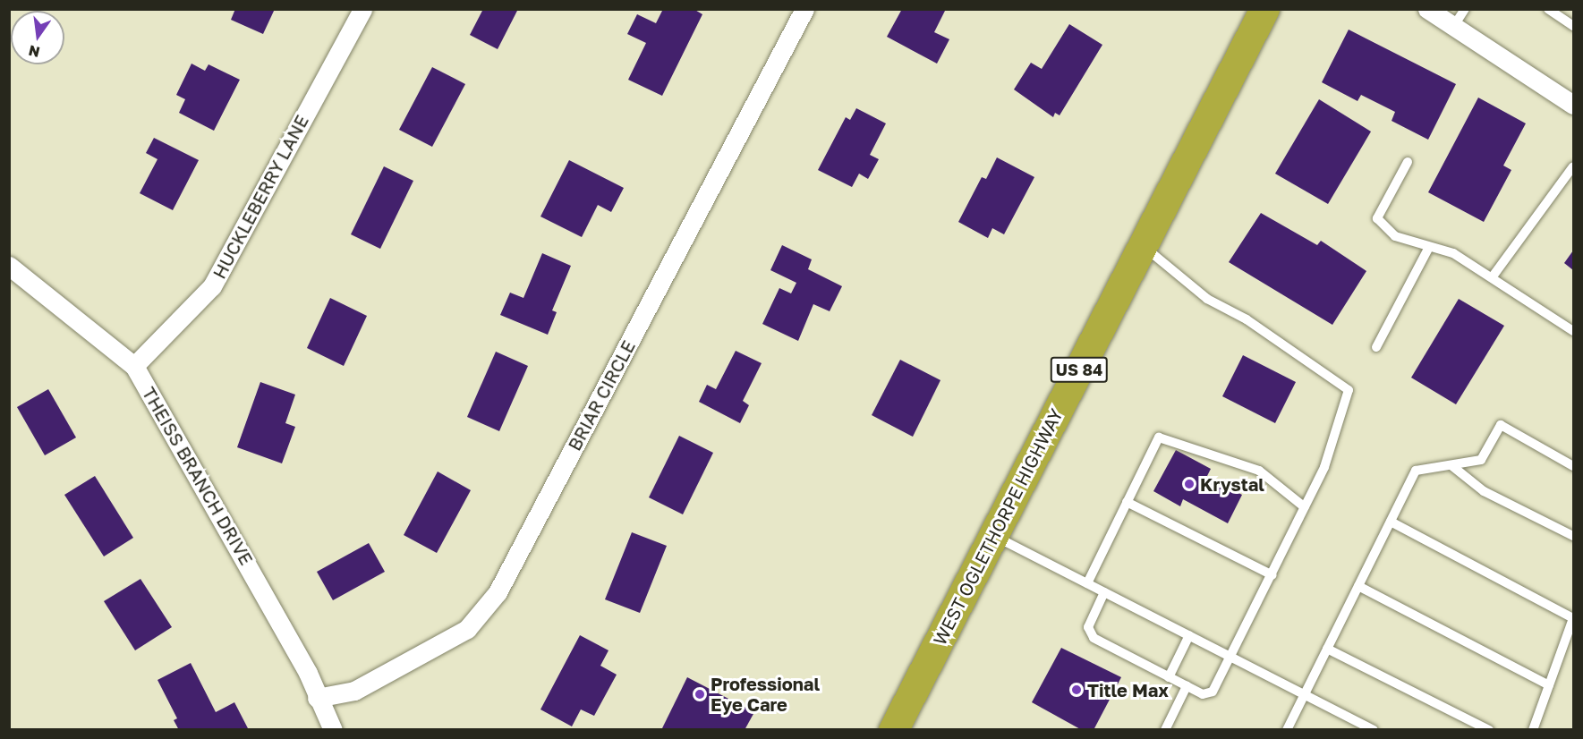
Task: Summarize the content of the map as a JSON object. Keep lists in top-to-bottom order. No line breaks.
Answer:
{"streets":{"highway":["US 84","WEST OGLETHORPE HIGHWAY"],"street":["HUCKLEBERRY LANE","BRIAR CIRCLE","THEISS BRANCH DRIVE"]},"crossings":[["HUCKLEBERRY LANE","THEISS BRANCH DRIVE"],["BRIAR CIRCLE","THEISS BRANCH DRIVE"]],"places":["Krystal","Title Max","Professional Eye Care"],"north":"bottom"}
